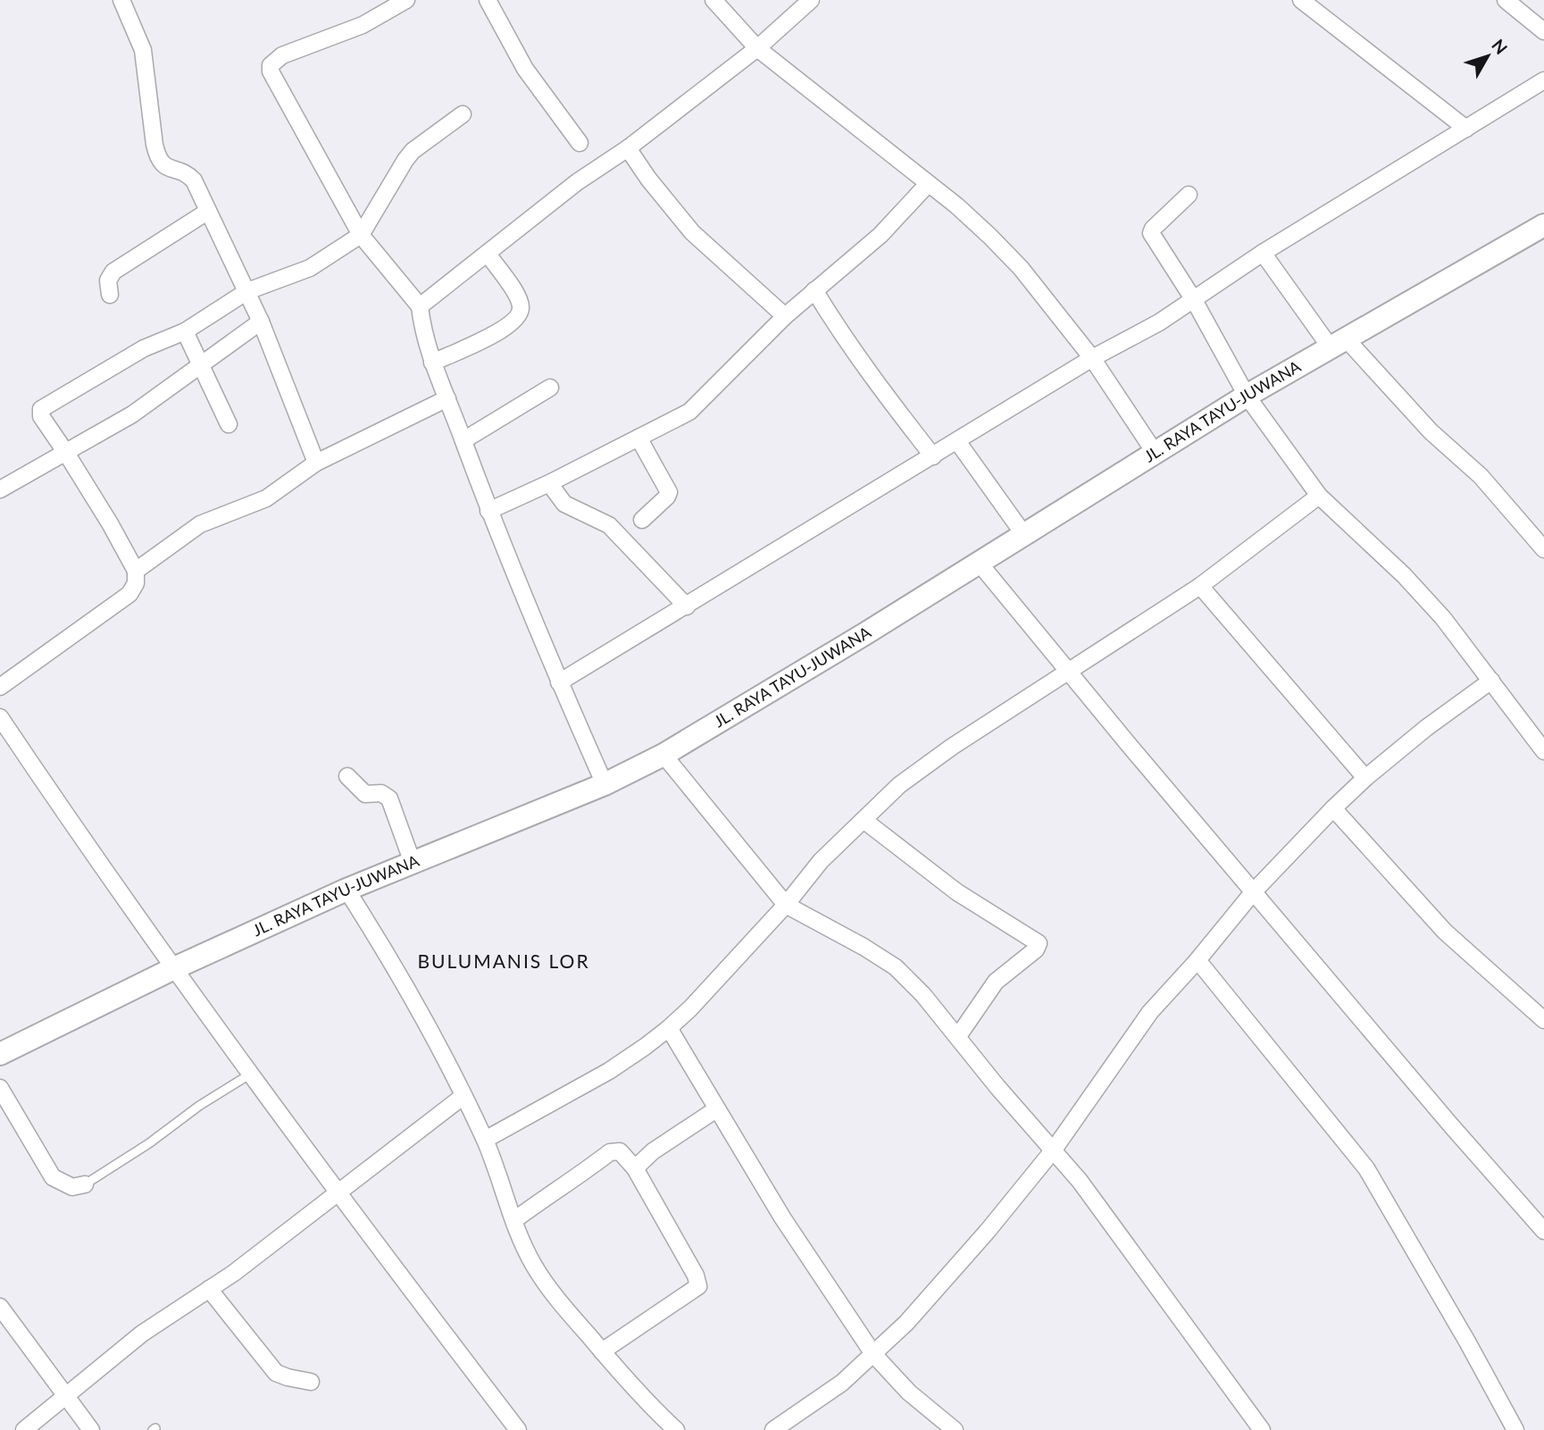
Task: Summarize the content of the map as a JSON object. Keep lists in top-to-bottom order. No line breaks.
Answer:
{"streets":{"main road":["JL. RAYA TAYU-JUWANA"]},"districts":["BULUMANIS LOR"],"north":"top right"}
